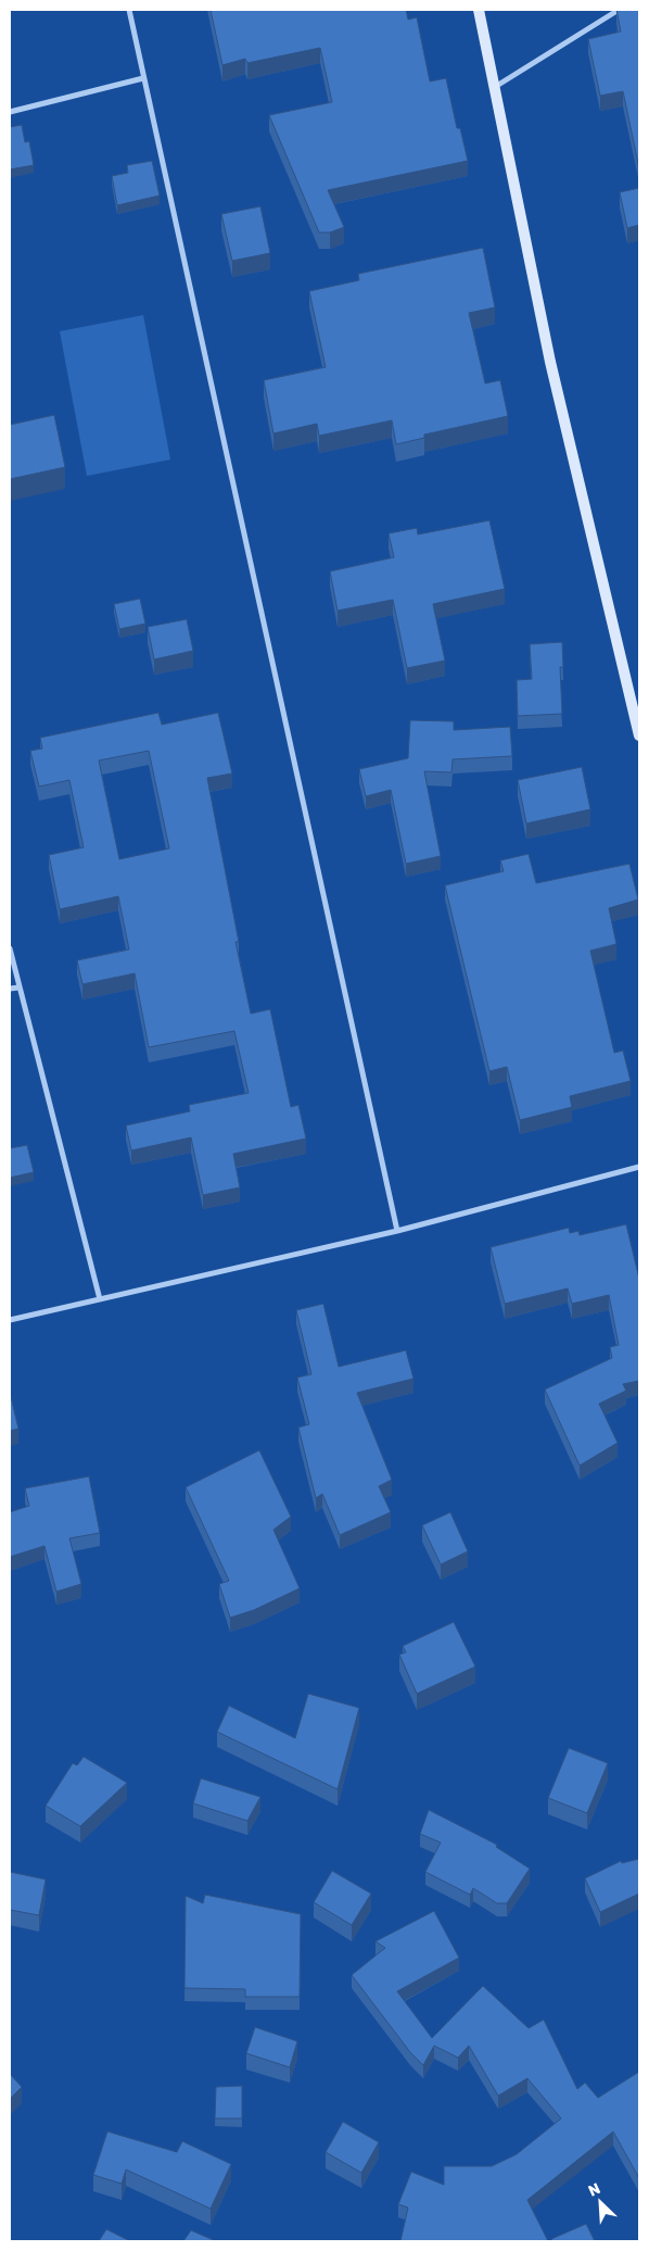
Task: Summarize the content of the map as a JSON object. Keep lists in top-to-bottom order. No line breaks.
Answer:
{"north":"top left"}
